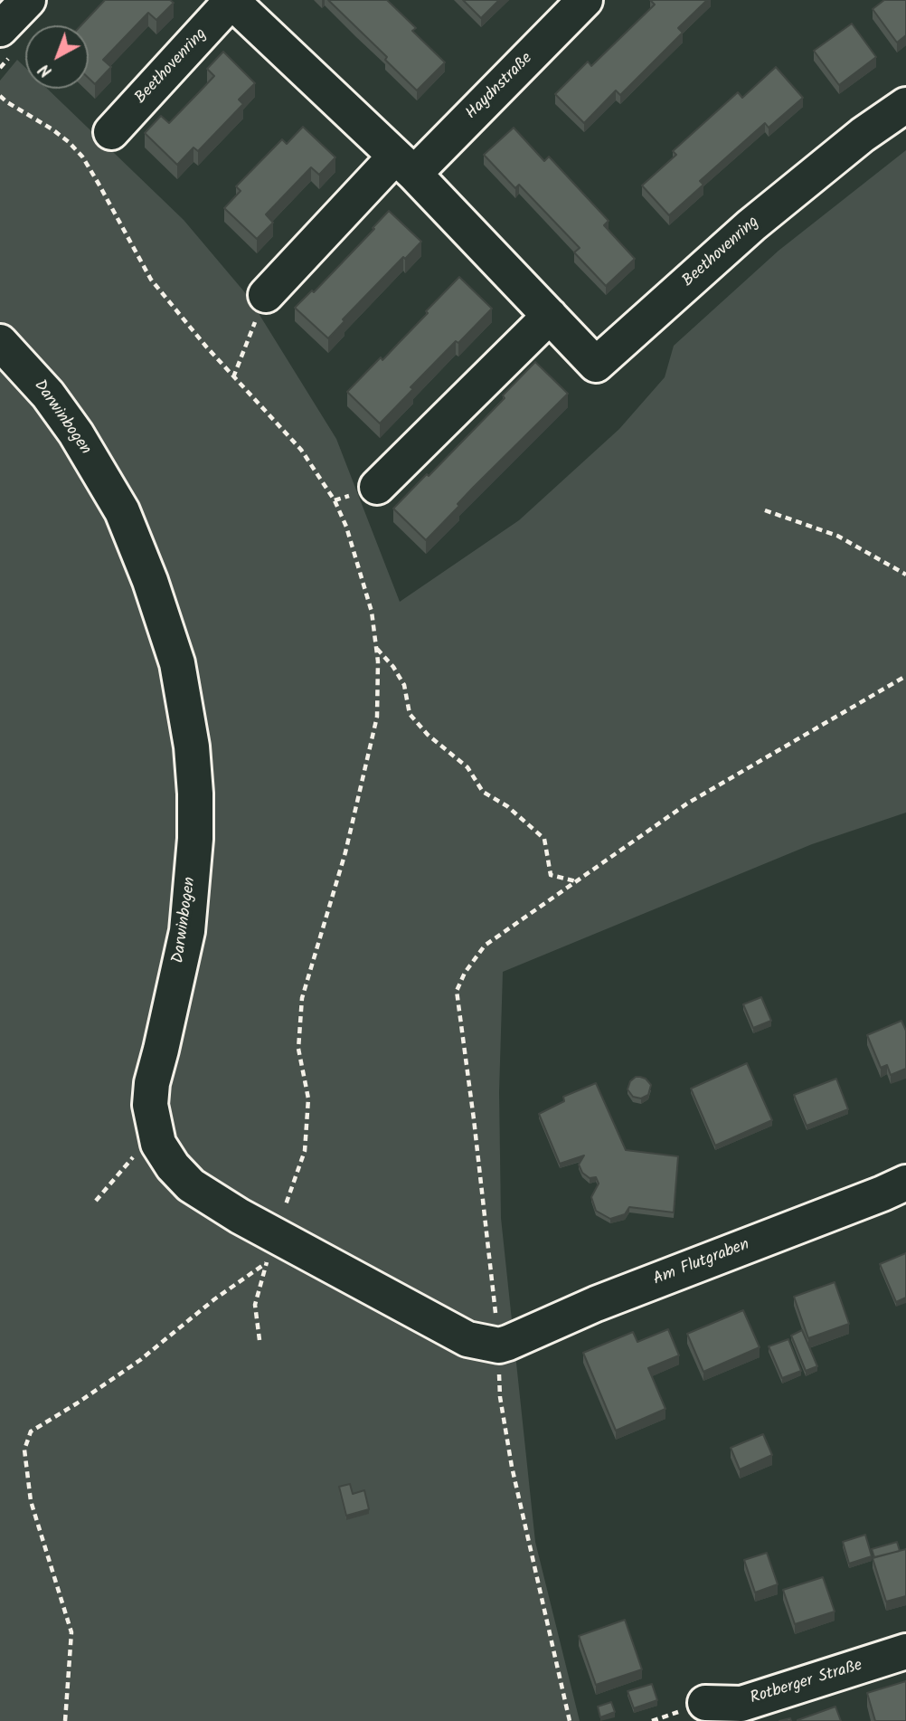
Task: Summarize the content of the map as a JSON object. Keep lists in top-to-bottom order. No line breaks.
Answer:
{"streets":{"street":["Beethovenring","Haydnstraße","Darwinbogen","Am Flutgraben","Rotberger Straße"]},"crossings":[["Beethovenring","Haydnstraße"],["Darwinbogen","Am Flutgraben"]],"north":"bottom left"}
